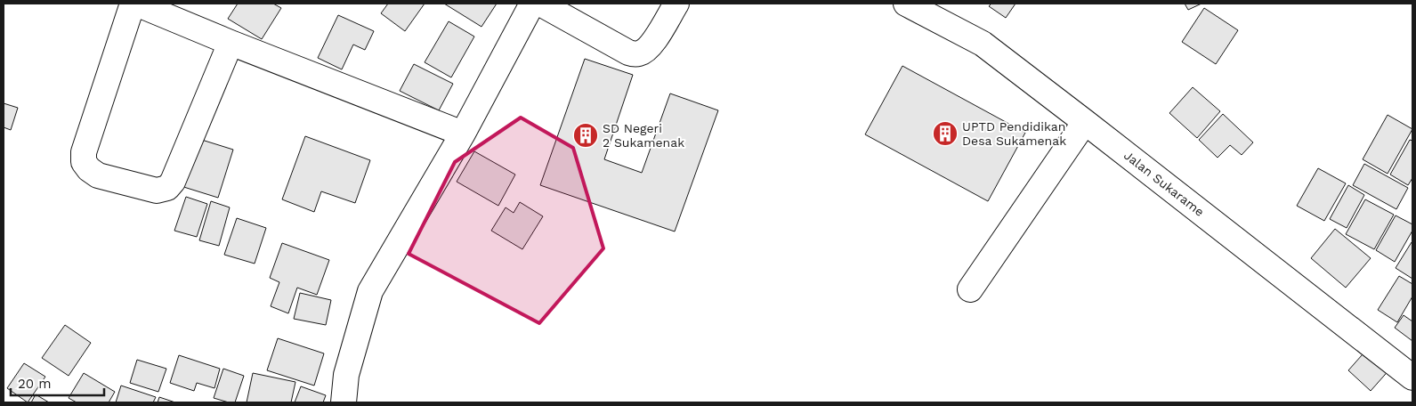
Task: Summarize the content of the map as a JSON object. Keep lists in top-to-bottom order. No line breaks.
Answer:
{"streets":{"street":["Jalan Sukarame"]},"places":{"building":["UPTD Pendidikan Desa Sukamenak","SD Negeri 2 Sukamenak"]},"scale_bar":"20 m"}
